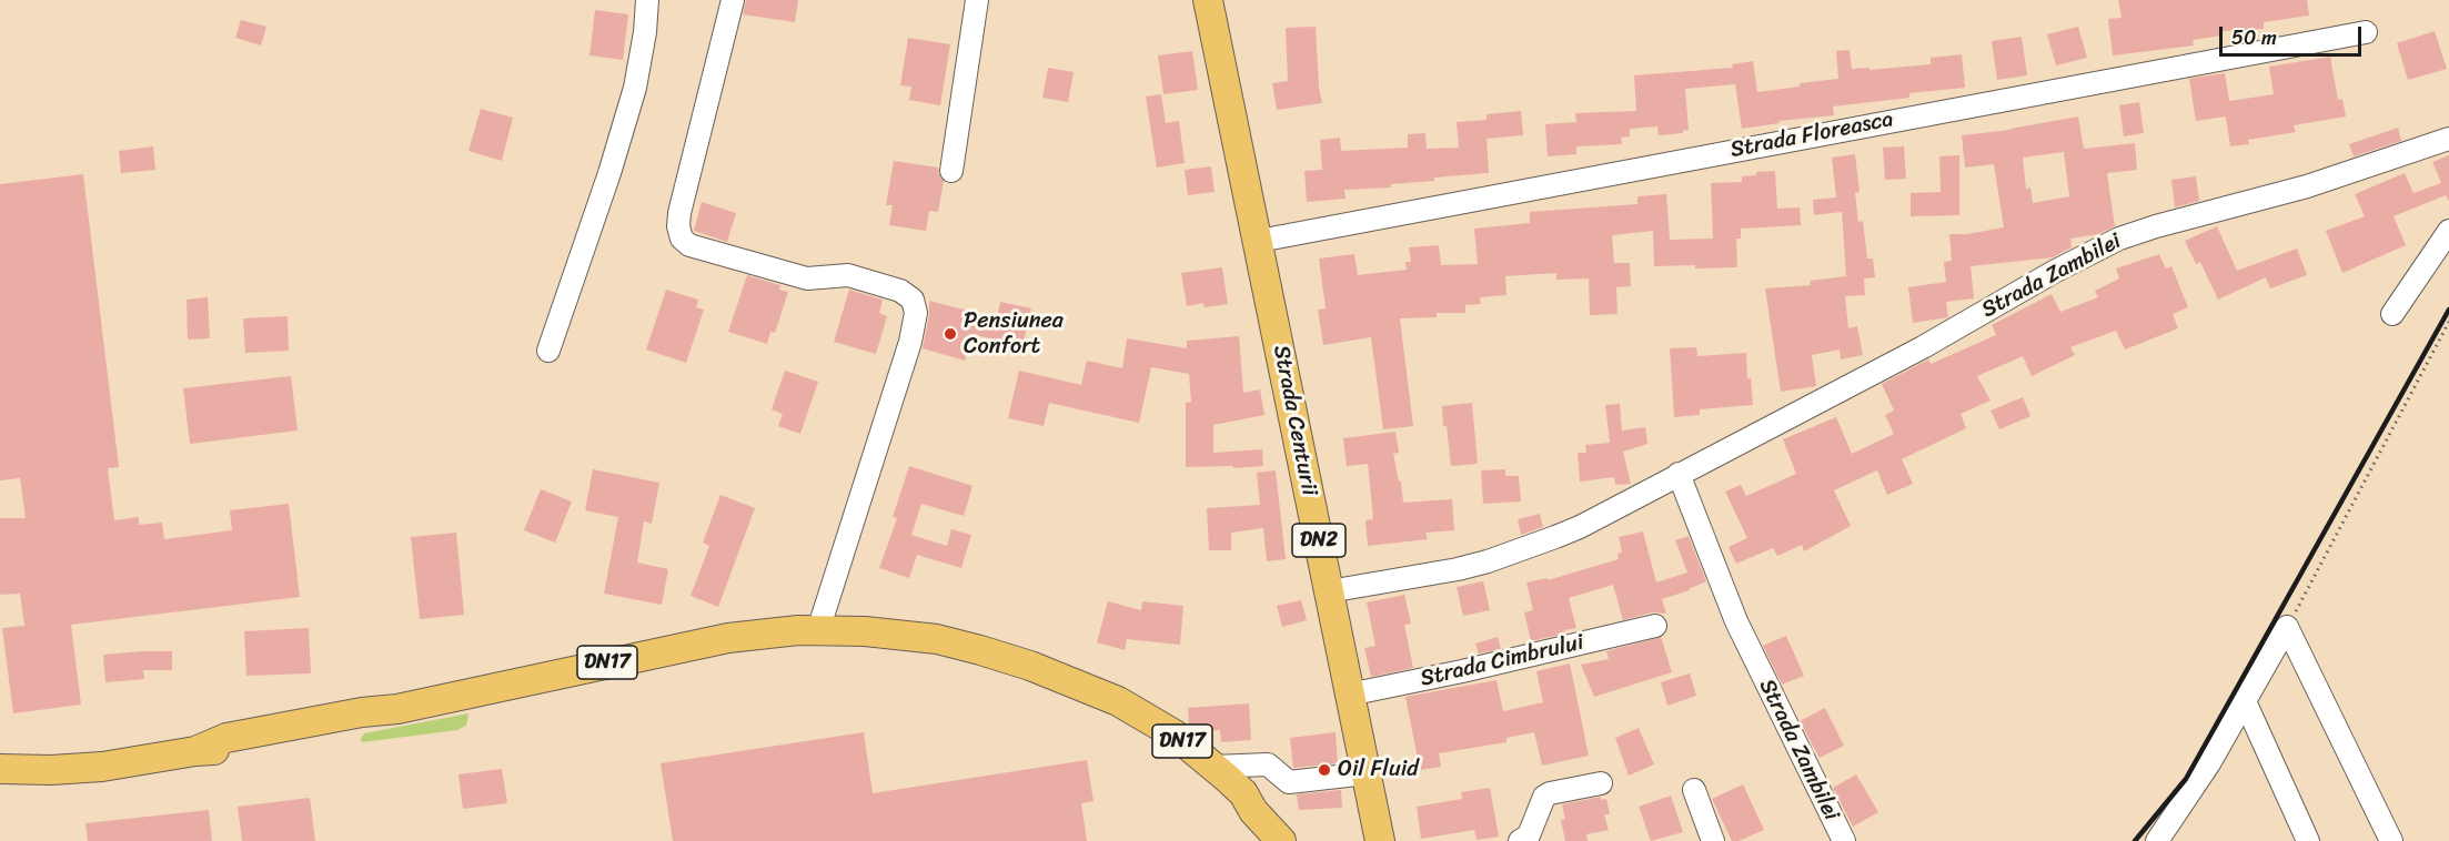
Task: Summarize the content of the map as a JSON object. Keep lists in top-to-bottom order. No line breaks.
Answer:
{"streets":{"main road":["Strada Centurii","DN2","DN17"],"street":["Strada Floreasca","Strada Zambilei","Strada Cimbrului"]},"crossings":[["Strada Floreasca","Strada Centurii"],["Strada Zambilei","Strada Centurii"],["Strada Centurii","Strada Cimbrului"]],"places":["Pensiunea Confort","Oil Fluid"],"scale_bar":"50 m"}
